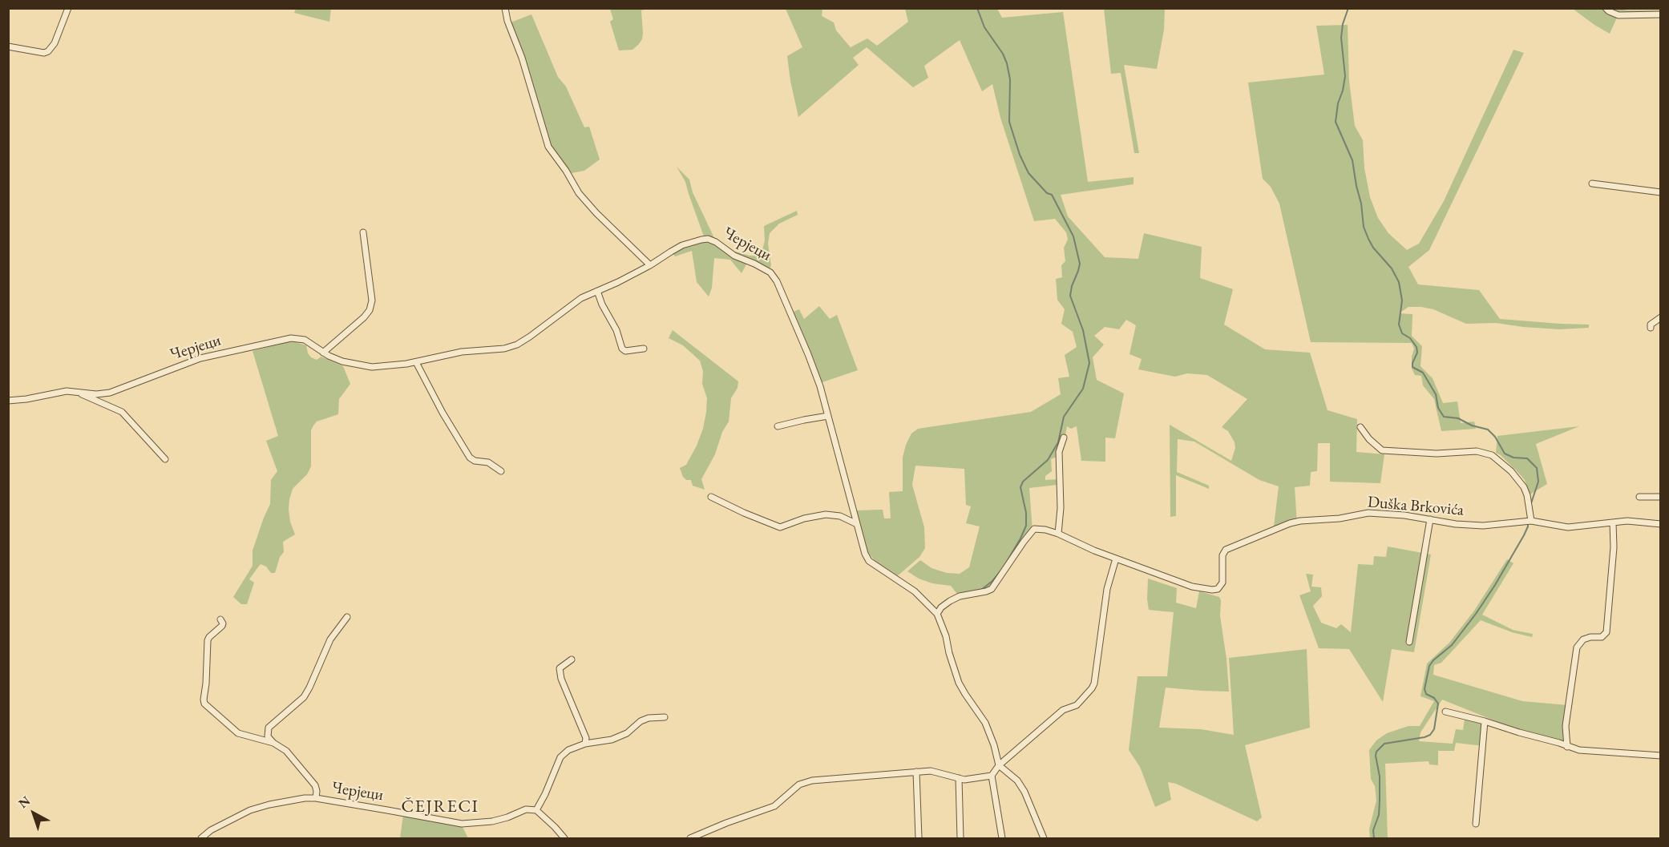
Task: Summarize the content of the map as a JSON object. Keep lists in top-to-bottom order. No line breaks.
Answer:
{"streets":{"street":["Черјеци","Duška Brkovića"]},"crossings":[["Черјеци","Duška Brkovića"]],"districts":["ČEJRECI"],"north":"top left"}
